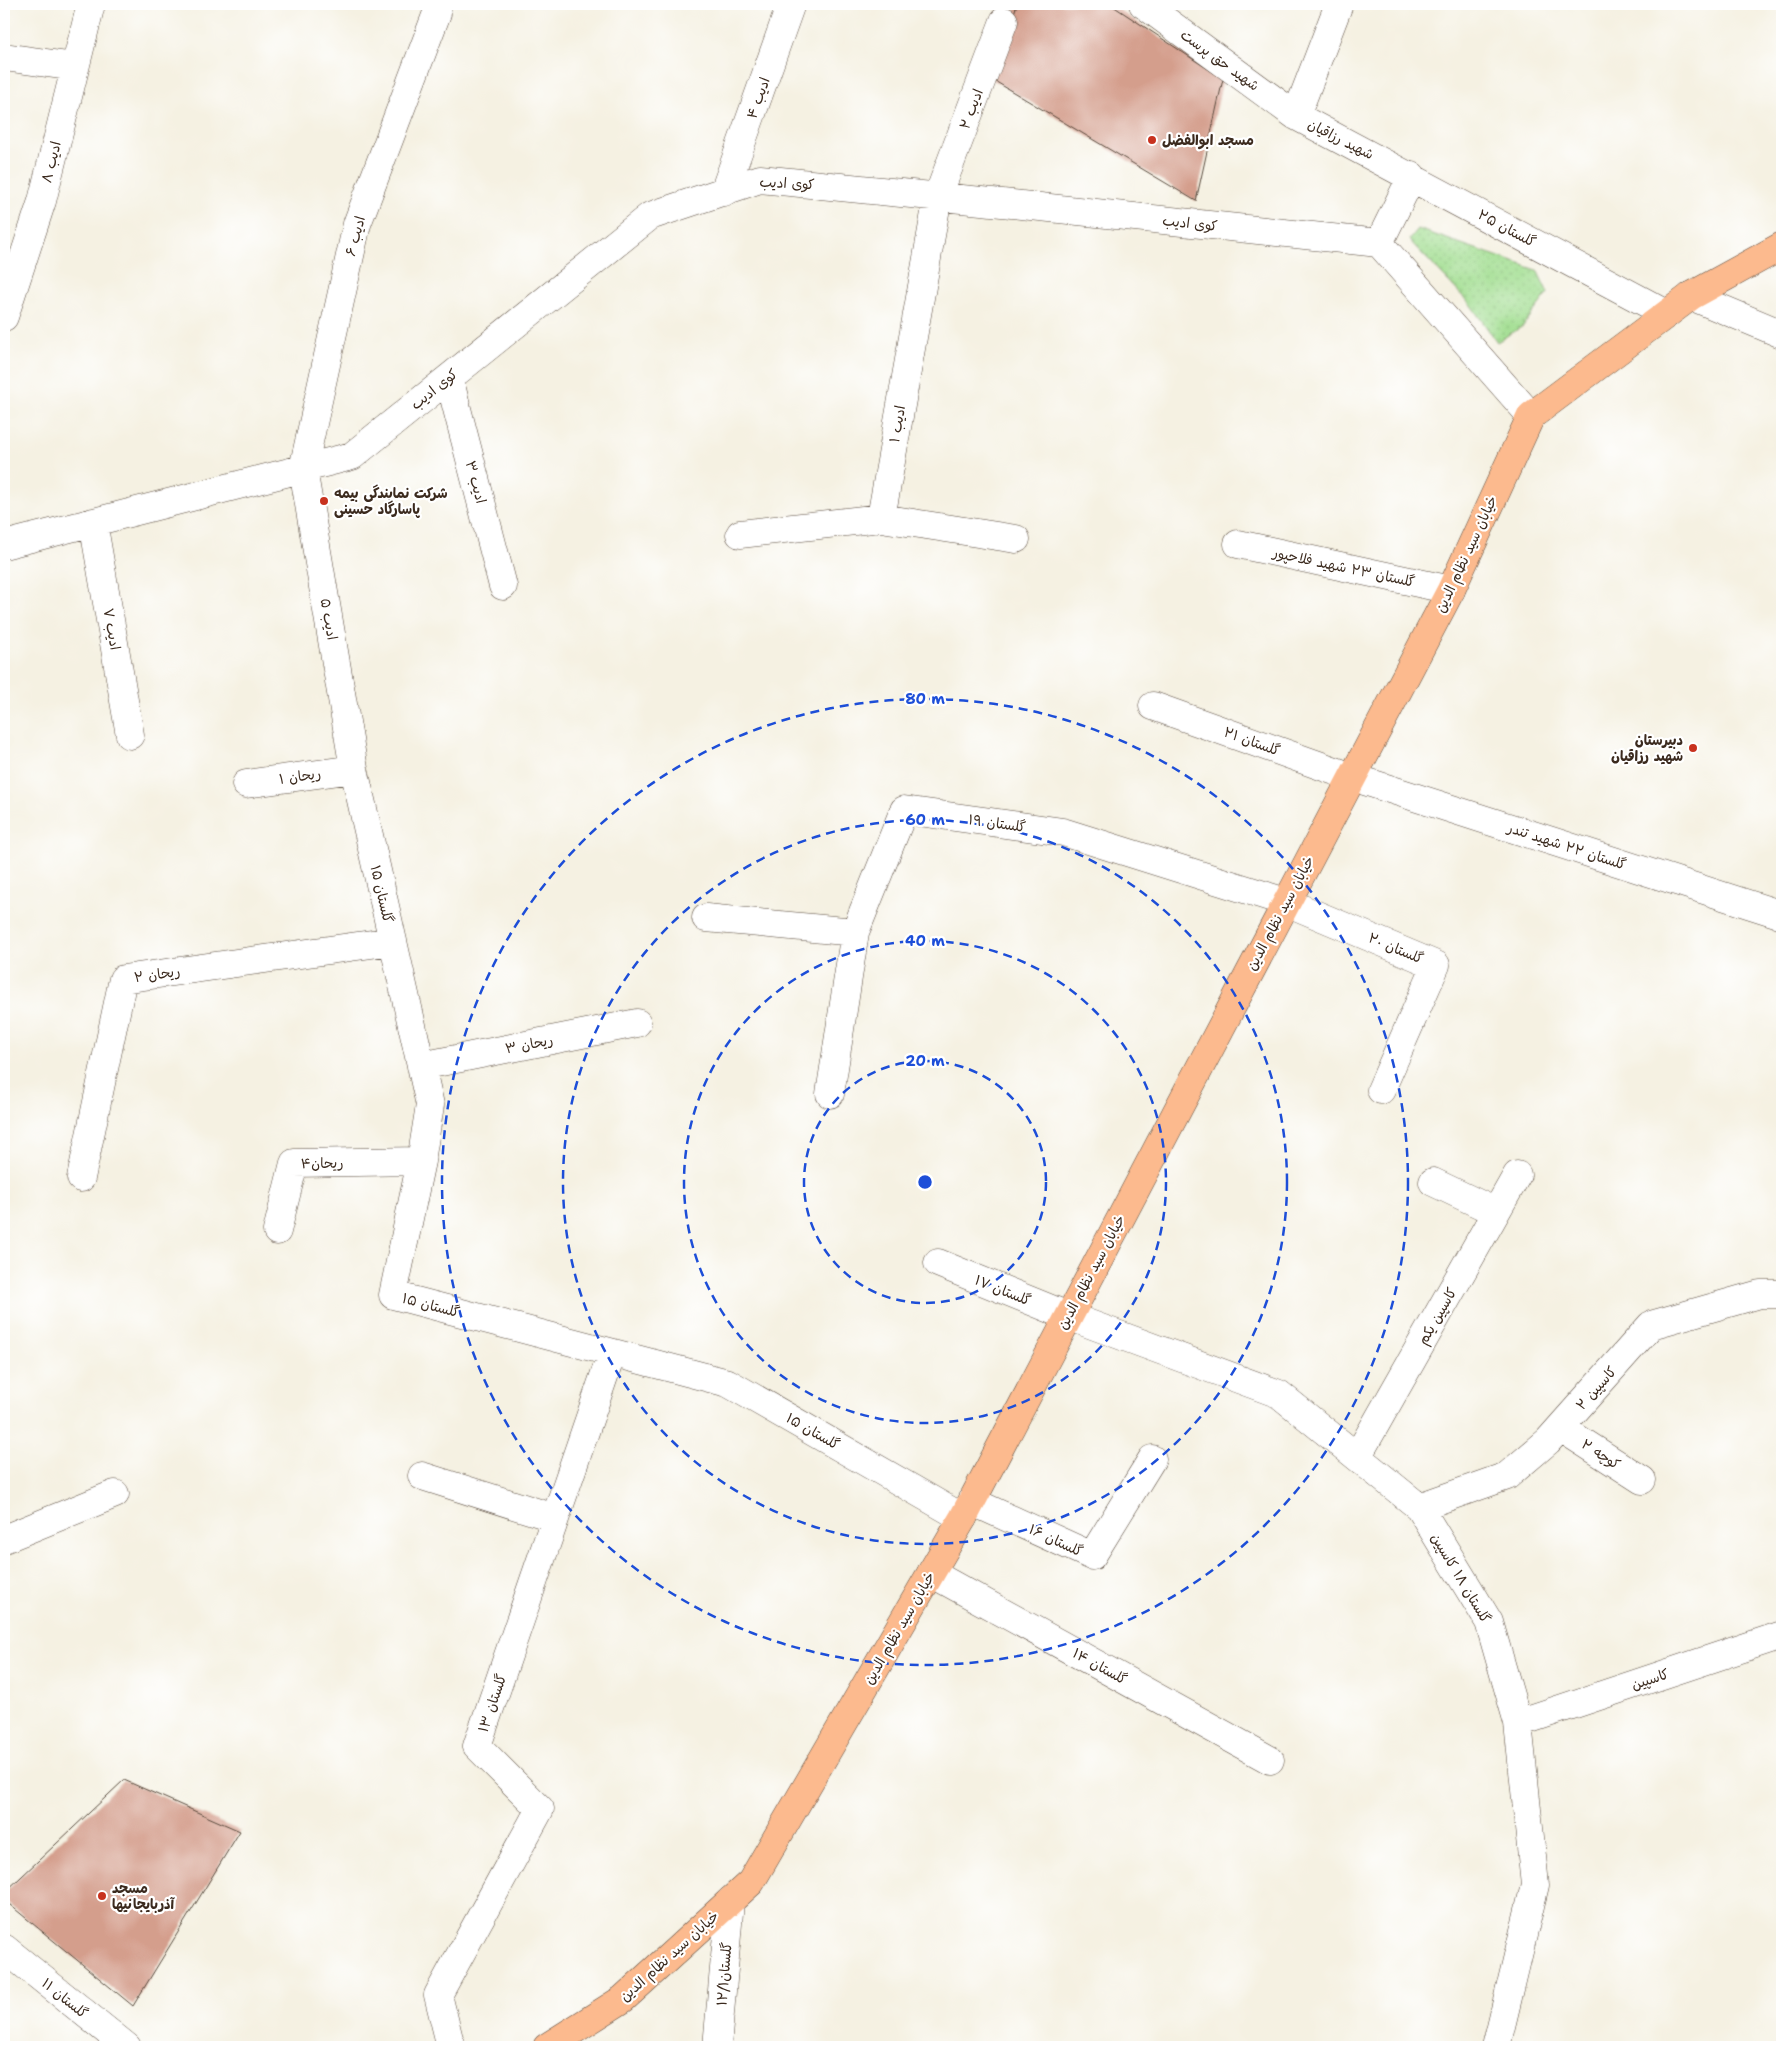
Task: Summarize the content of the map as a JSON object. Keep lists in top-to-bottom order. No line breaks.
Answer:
{"streets":{"main road":["خیابان سید نظام الدین"],"street":["شهید حق پرست","ادیب ۴","ادیب ۲","شهید رزاقیان","ادیب ۸","کوی ادیب","گلستان ۲۵","ادیب ۶","ادیب ۱","ادیب ۳","گلستان ۲۳ شهید فلاحپور","ادیب ۵","ادیب ۷","گلستان ۲۱","ریحان ۱","گلستان ۱۹","گلستان ۲۲ شهید تندر","گلستان ۱۵","گلستان ۲۰","ریحان ۲","ریحان ۳","ریحان۴","گلستان ۱۷","کاسپین یکم","کاسپین ۲","کوچه ۲","گلستان ۱۶","گلستان ۱۸ کاسپین","گلستان ۱۴","کاسپین","گلستان ۱۳","گلستان۱۲/۱","گلستان ۱۱"]},"crossings":[["شهید حق پرست","شهید رزاقیان"],["ادیب ۴","کوی ادیب"],["ادیب ۲","کوی ادیب"],["ادیب ۲","ادیب ۱"],["شهید رزاقیان","گلستان ۲۵"],["کوی ادیب","ادیب ۶"],["کوی ادیب","ادیب ۱"],["کوی ادیب","ادیب ۳"],["کوی ادیب","ادیب ۵"],["کوی ادیب","ادیب ۷"],["ادیب ۶","ادیب ۵"],["خیابان سید نظام الدین","گلستان ۲۳ شهید فلاحپور"],["خیابان سید نظام الدین","گلستان ۲۱"],["خیابان سید نظام الدین","گلستان ۱۹"],["خیابان سید نظام الدین","گلستان ۲۲ شهید تندر"],["خیابان سید نظام الدین","گلستان ۱۵"],["خیابان سید نظام الدین","گلستان ۲۰"],["خیابان سید نظام الدین","گلستان ۱۷"],["خیابان سید نظام الدین","گلستان ۱۶"],["خیابان سید نظام الدین","گلستان ۱۸ کاسپین"],["خیابان سید نظام الدین","گلستان ۱۴"],["خیابان سید نظام الدین","گلستان۱۲/۱"],["ادیب ۵","ریحان ۱"],["ادیب ۵","گلستان ۱۵"],["گلستان ۲۱","گلستان ۲۲ شهید تندر"],["ریحان ۱","گلستان ۱۵"],["گلستان ۱۹","گلستان ۲۰"],["گلستان ۱۵","ریحان ۲"],["گلستان ۱۵","ریحان ۳"],["گلستان ۱۵","ریحان۴"],["گلستان ۱۵","گلستان ۱۶"],["گلستان ۱۵","گلستان ۱۳"],["گلستان ۱۷","گلستان ۱۸ کاسپین"],["کاسپین یکم","گلستان ۱۸ کاسپین"],["کاسپین ۲","کوچه ۲"],["کاسپین ۲","گلستان ۱۸ کاسپین"],["گلستان ۱۸ کاسپین","کاسپین"]],"places":["مسجد ابوالفضل","شرکت نمایندگی بیمه پاسارگاد حسینی","دبیرستان شهید رزاقیان","مسجد آذربایجانیها"],"rings":["80 m","60 m","40 m","20 m"]}
